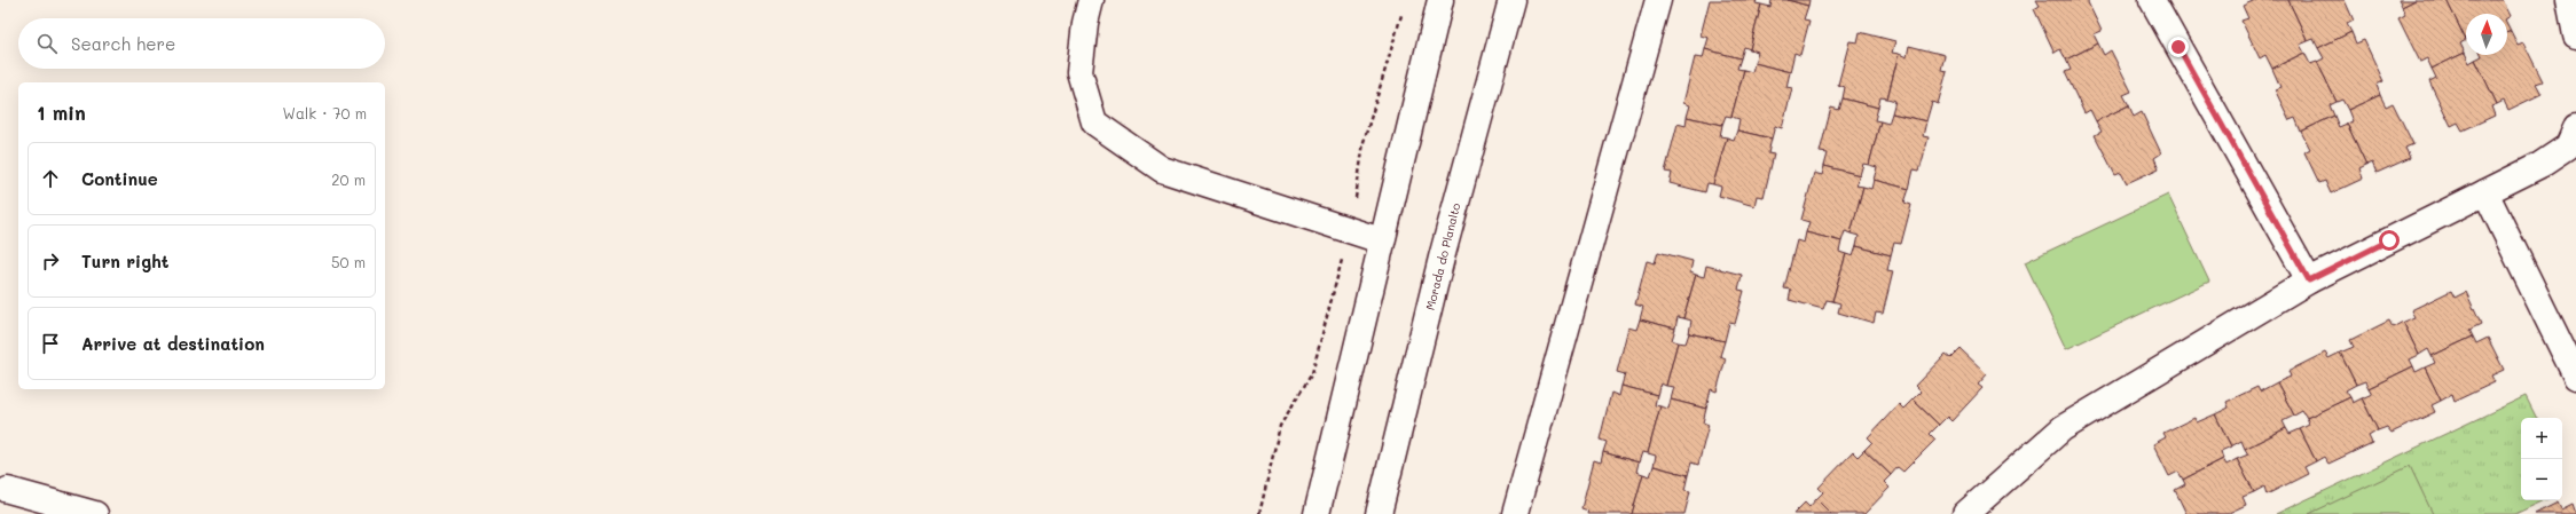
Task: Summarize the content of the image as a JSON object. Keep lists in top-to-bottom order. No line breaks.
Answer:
{"streets":{"street":["Morada do Planalto"]},"north":"top","page":{"search":"Search here","heading":["1 min","Walk · 70 m"],"list":[["Continue","20 m"],["Turn right","50 m"],"Arrive at destination"],"map_buttons":["+","−"]}}
